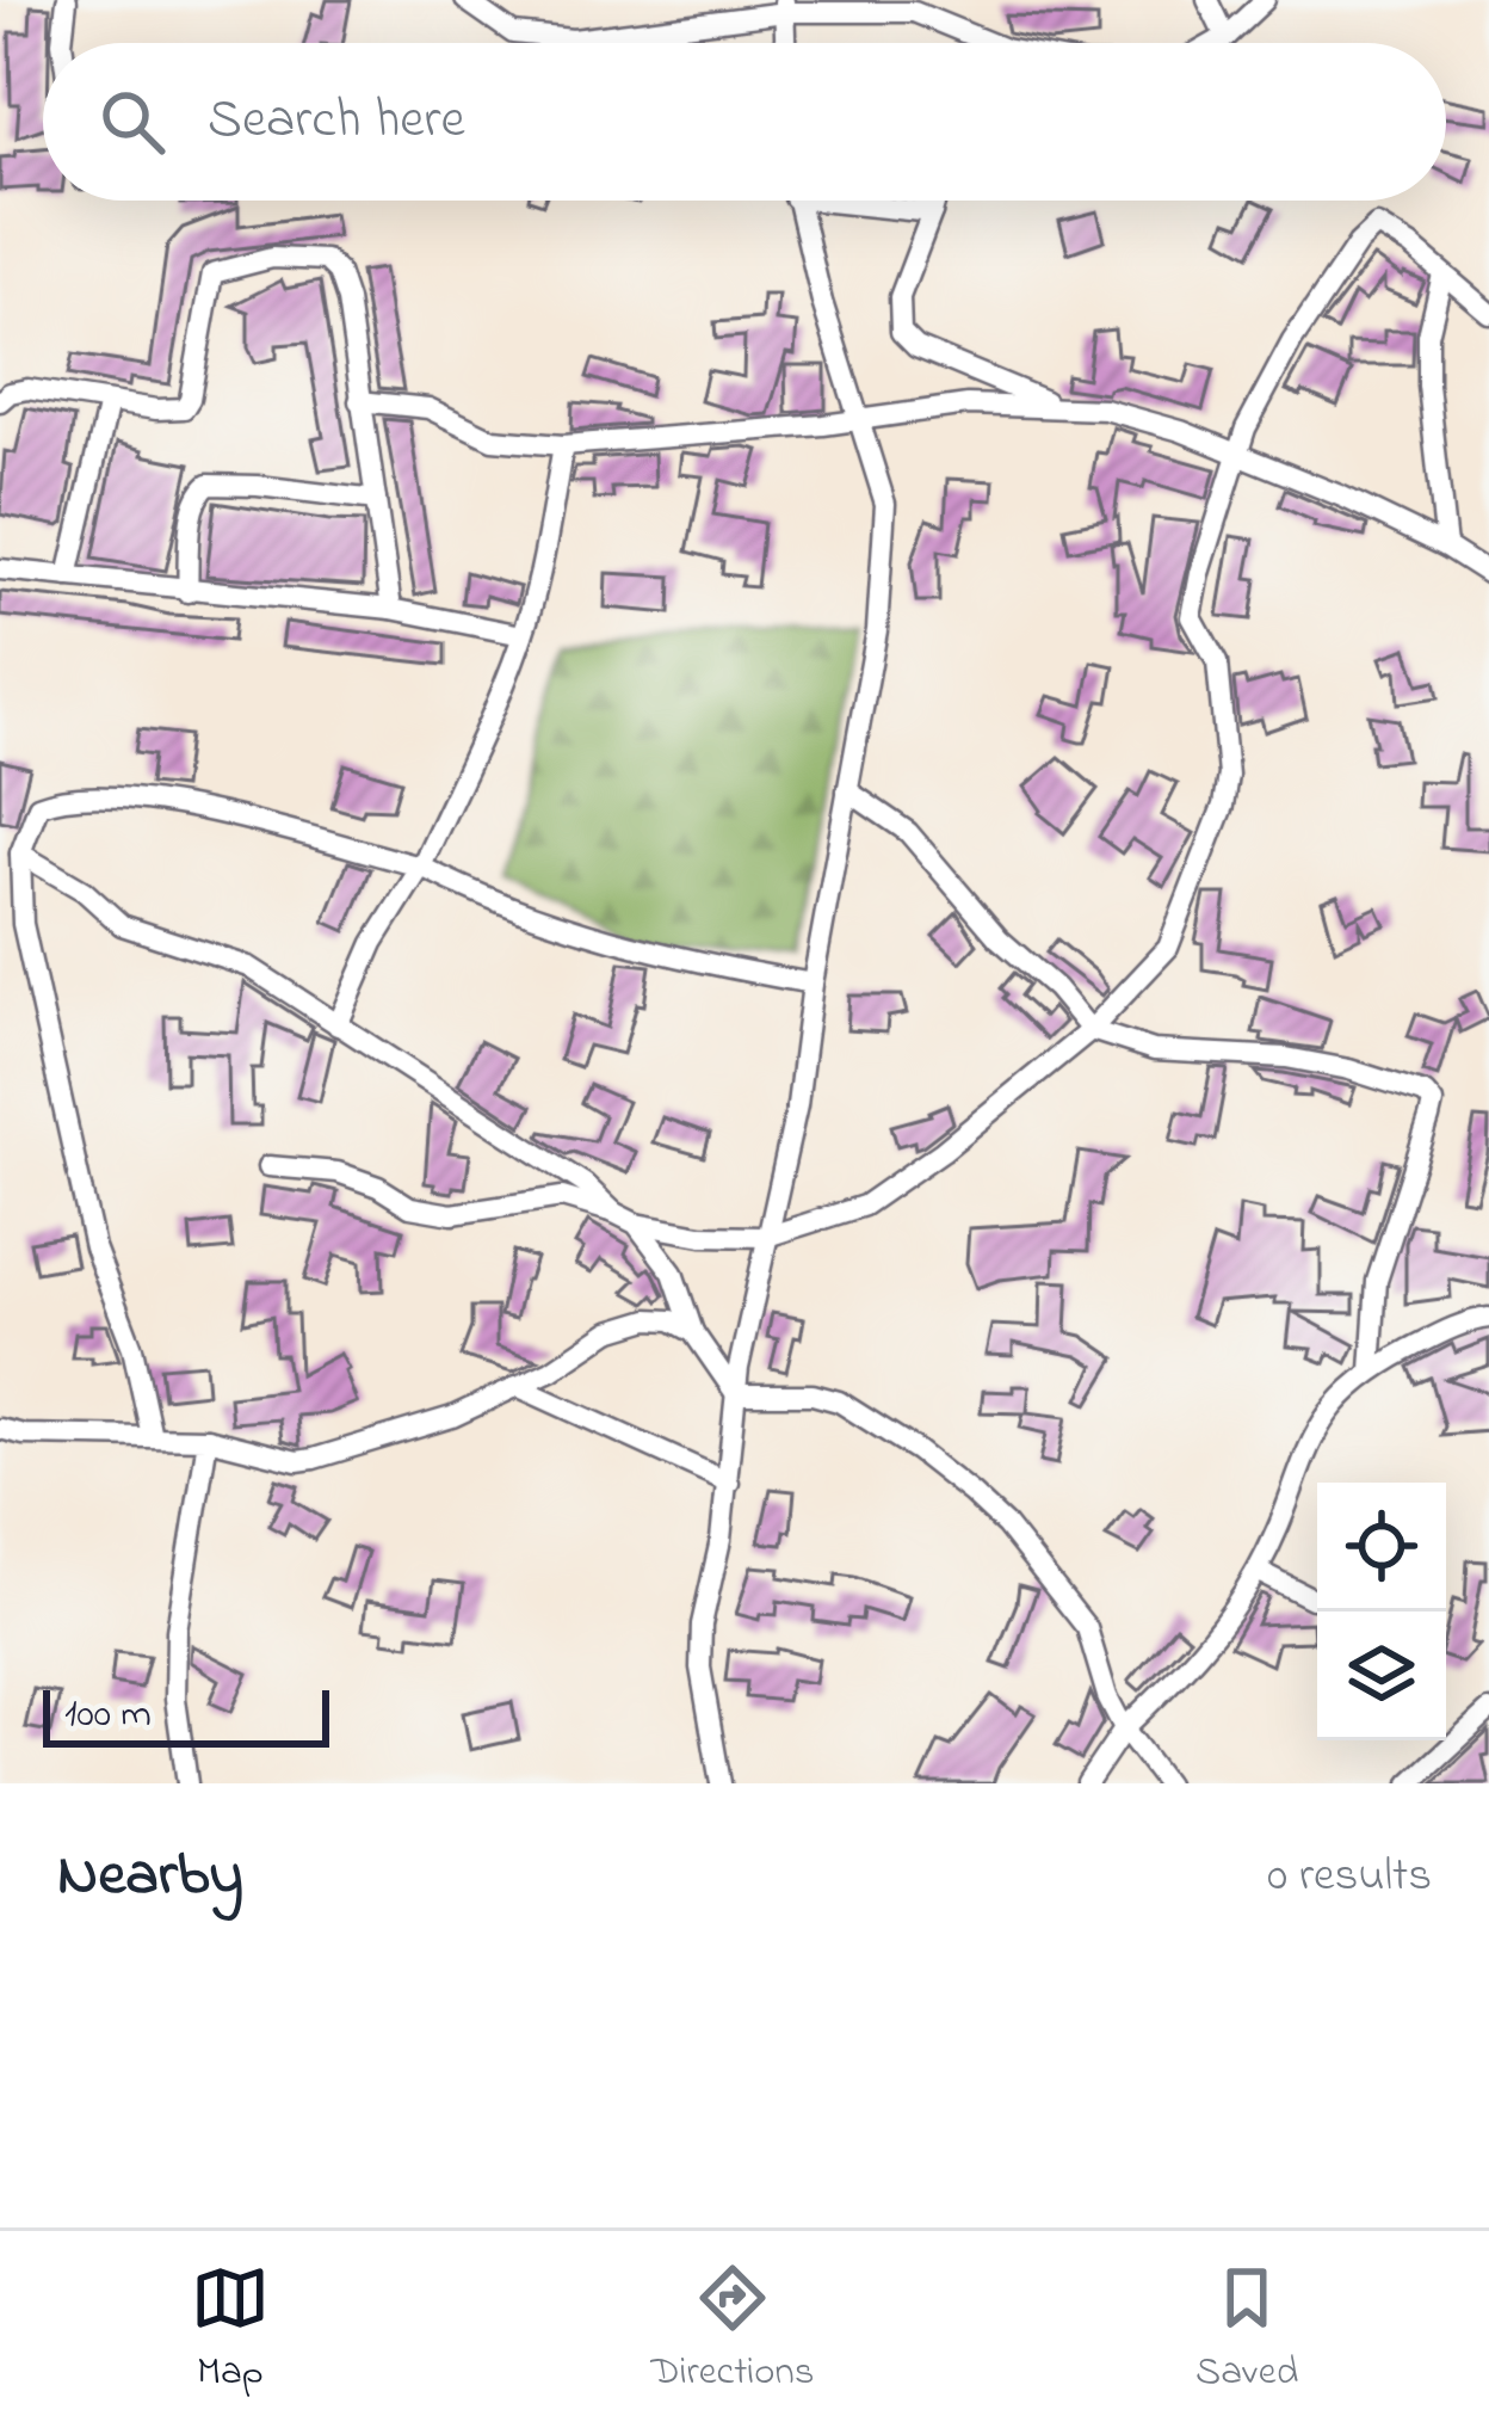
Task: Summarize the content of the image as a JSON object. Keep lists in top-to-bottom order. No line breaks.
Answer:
{"scale_bar":"100 m","page":{"search":"Search here","scale":"100 m","heading":["Nearby","0 results"],"nav":["Map","Directions","Saved"]}}
